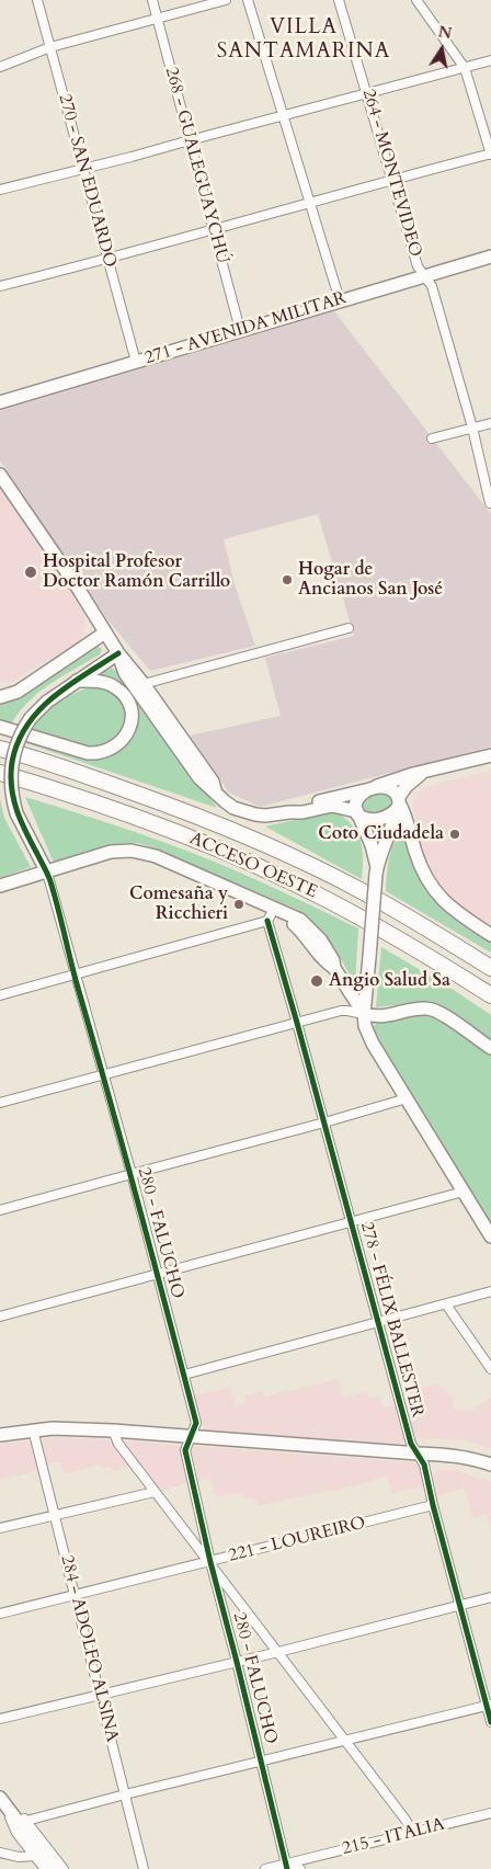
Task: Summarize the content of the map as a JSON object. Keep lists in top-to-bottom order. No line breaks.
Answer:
{"streets":{"highway":["ACCESO OESTE"],"street":["268 - GUALEGUAYCHÚ","264 - MONTEVIDEO","270 - SAN EDUARDO","271 - AVENIDA MILITAR","280 - FALUCHO","278 - FÉLIX BALLESTER","221 - LOUREIRO","284 - ADOLFO ALSINA","215 - ITALIA"]},"crossings":[["268 - GUALEGUAYCHÚ","271 - AVENIDA MILITAR"],["264 - MONTEVIDEO","271 - AVENIDA MILITAR"],["270 - SAN EDUARDO","271 - AVENIDA MILITAR"],["280 - FALUCHO","221 - LOUREIRO"],["280 - FALUCHO","215 - ITALIA"],["278 - FÉLIX BALLESTER","221 - LOUREIRO"],["221 - LOUREIRO","284 - ADOLFO ALSINA"]],"districts":["VILLA SANTAMARINA"],"places":["Hospital Profesor Doctor Ramón Carrillo","Hogar de Ancianos San José","Coto Ciudadela","Comesaña y Ricchieri","Angio Salud Sa"],"north":"top"}
